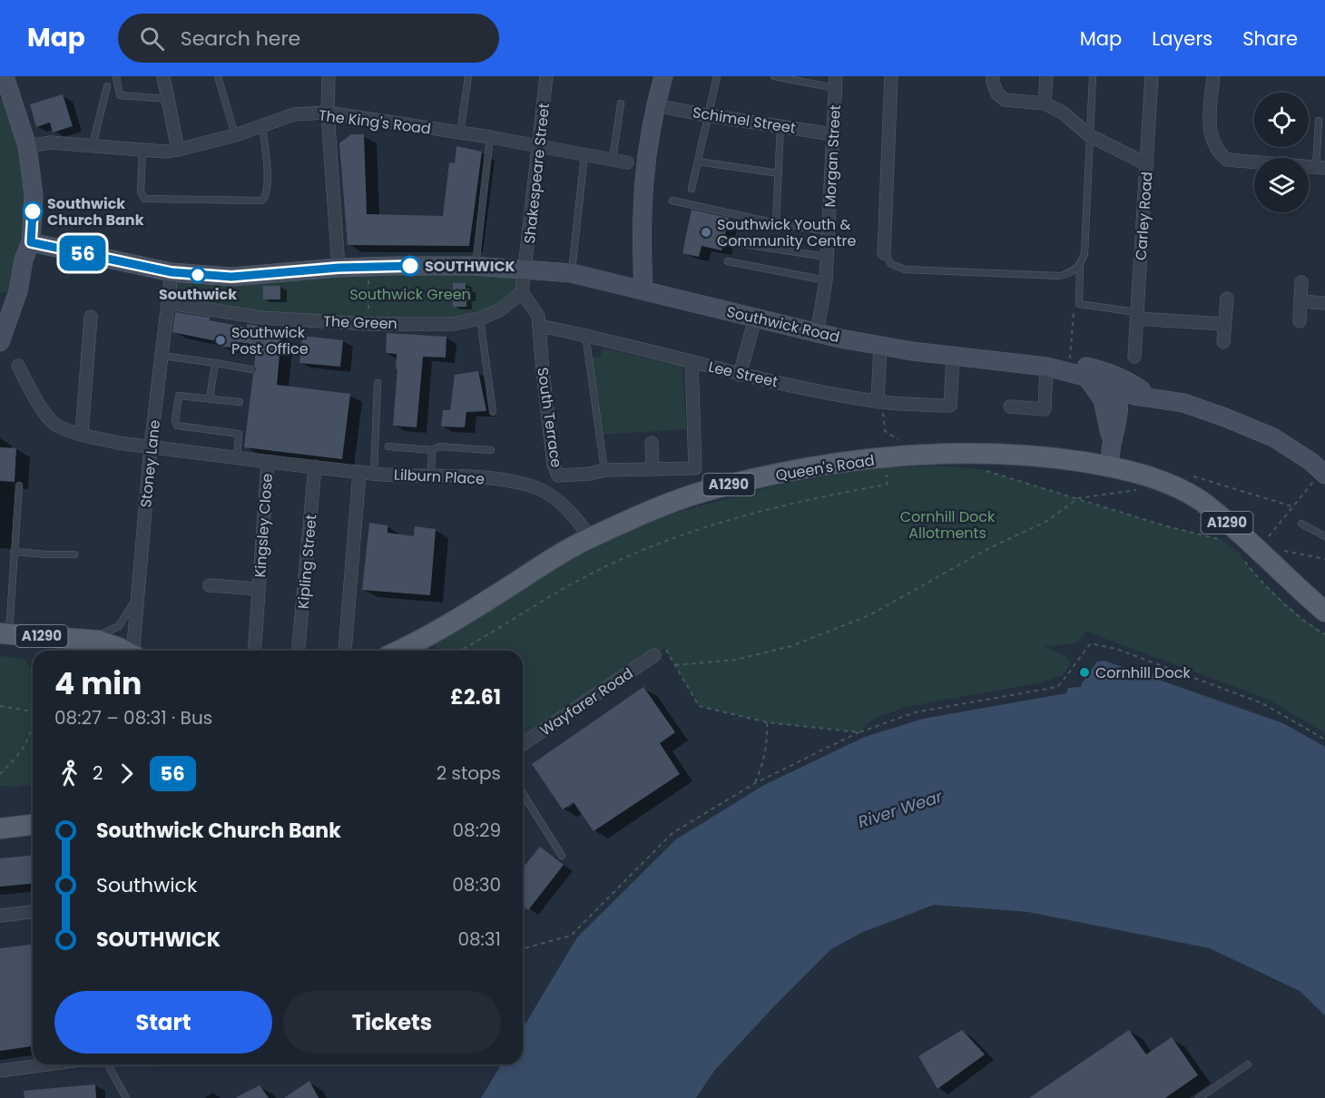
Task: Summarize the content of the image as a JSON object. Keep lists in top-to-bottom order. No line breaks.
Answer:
{"streets":{"main road":["Queen's Road","A1290"],"street":["Schimel Street","The King's Road","Morgan Street","Shakespeare Street","Carley Road","The Green","Southwick Road","Lee Street","South Terrace","Stoney Lane","Lilburn Place","Kingsley Close","Kipling Street","Wayfarer Road"]},"crossings":[["Schimel Street","Morgan Street"],["The King's Road","Shakespeare Street"],["Morgan Street","Southwick Road"],["Shakespeare Street","Southwick Road"],["The Green","South Terrace"],["The Green","Stoney Lane"],["Southwick Road","Lee Street"],["Southwick Road","Stoney Lane"],["Lee Street","South Terrace"],["Stoney Lane","Lilburn Place"],["Queen's Road","Lilburn Place"],["Queen's Road","A1290"],["Lilburn Place","Kingsley Close"],["Lilburn Place","Kipling Street"]],"water":["River Wear"],"parks":["Southwick Green","Cornhill Dock Allotments"],"places":["Southwick Church Bank","Southwick Youth & Community Centre","SOUTHWICK","Southwick","Southwick Post Office","Cornhill Dock"],"lines":["bus line 56"],"page":{"header":"Map","search":"Search here","nav":["Map","Layers","Share"],"on_map":"56","heading":["4 min","08:27 – 08:31 · Bus","£2.61"],"legs":["2","56","2 stops"],"list":[{"name":"Southwick Church Bank","value":"08:29"},{"name":"Southwick","value":"08:30"},{"name":"SOUTHWICK","value":"08:31"}],"buttons":["Start","Tickets"]}}
